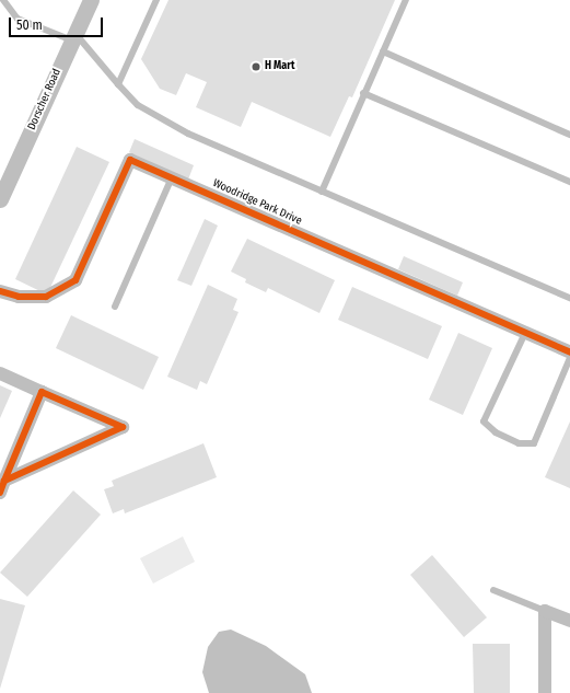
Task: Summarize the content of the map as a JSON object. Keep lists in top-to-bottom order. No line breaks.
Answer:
{"streets":{"street":["Dorscher Road","Woodridge Park Drive"]},"places":["H Mart"],"scale_bar":"50 m"}
